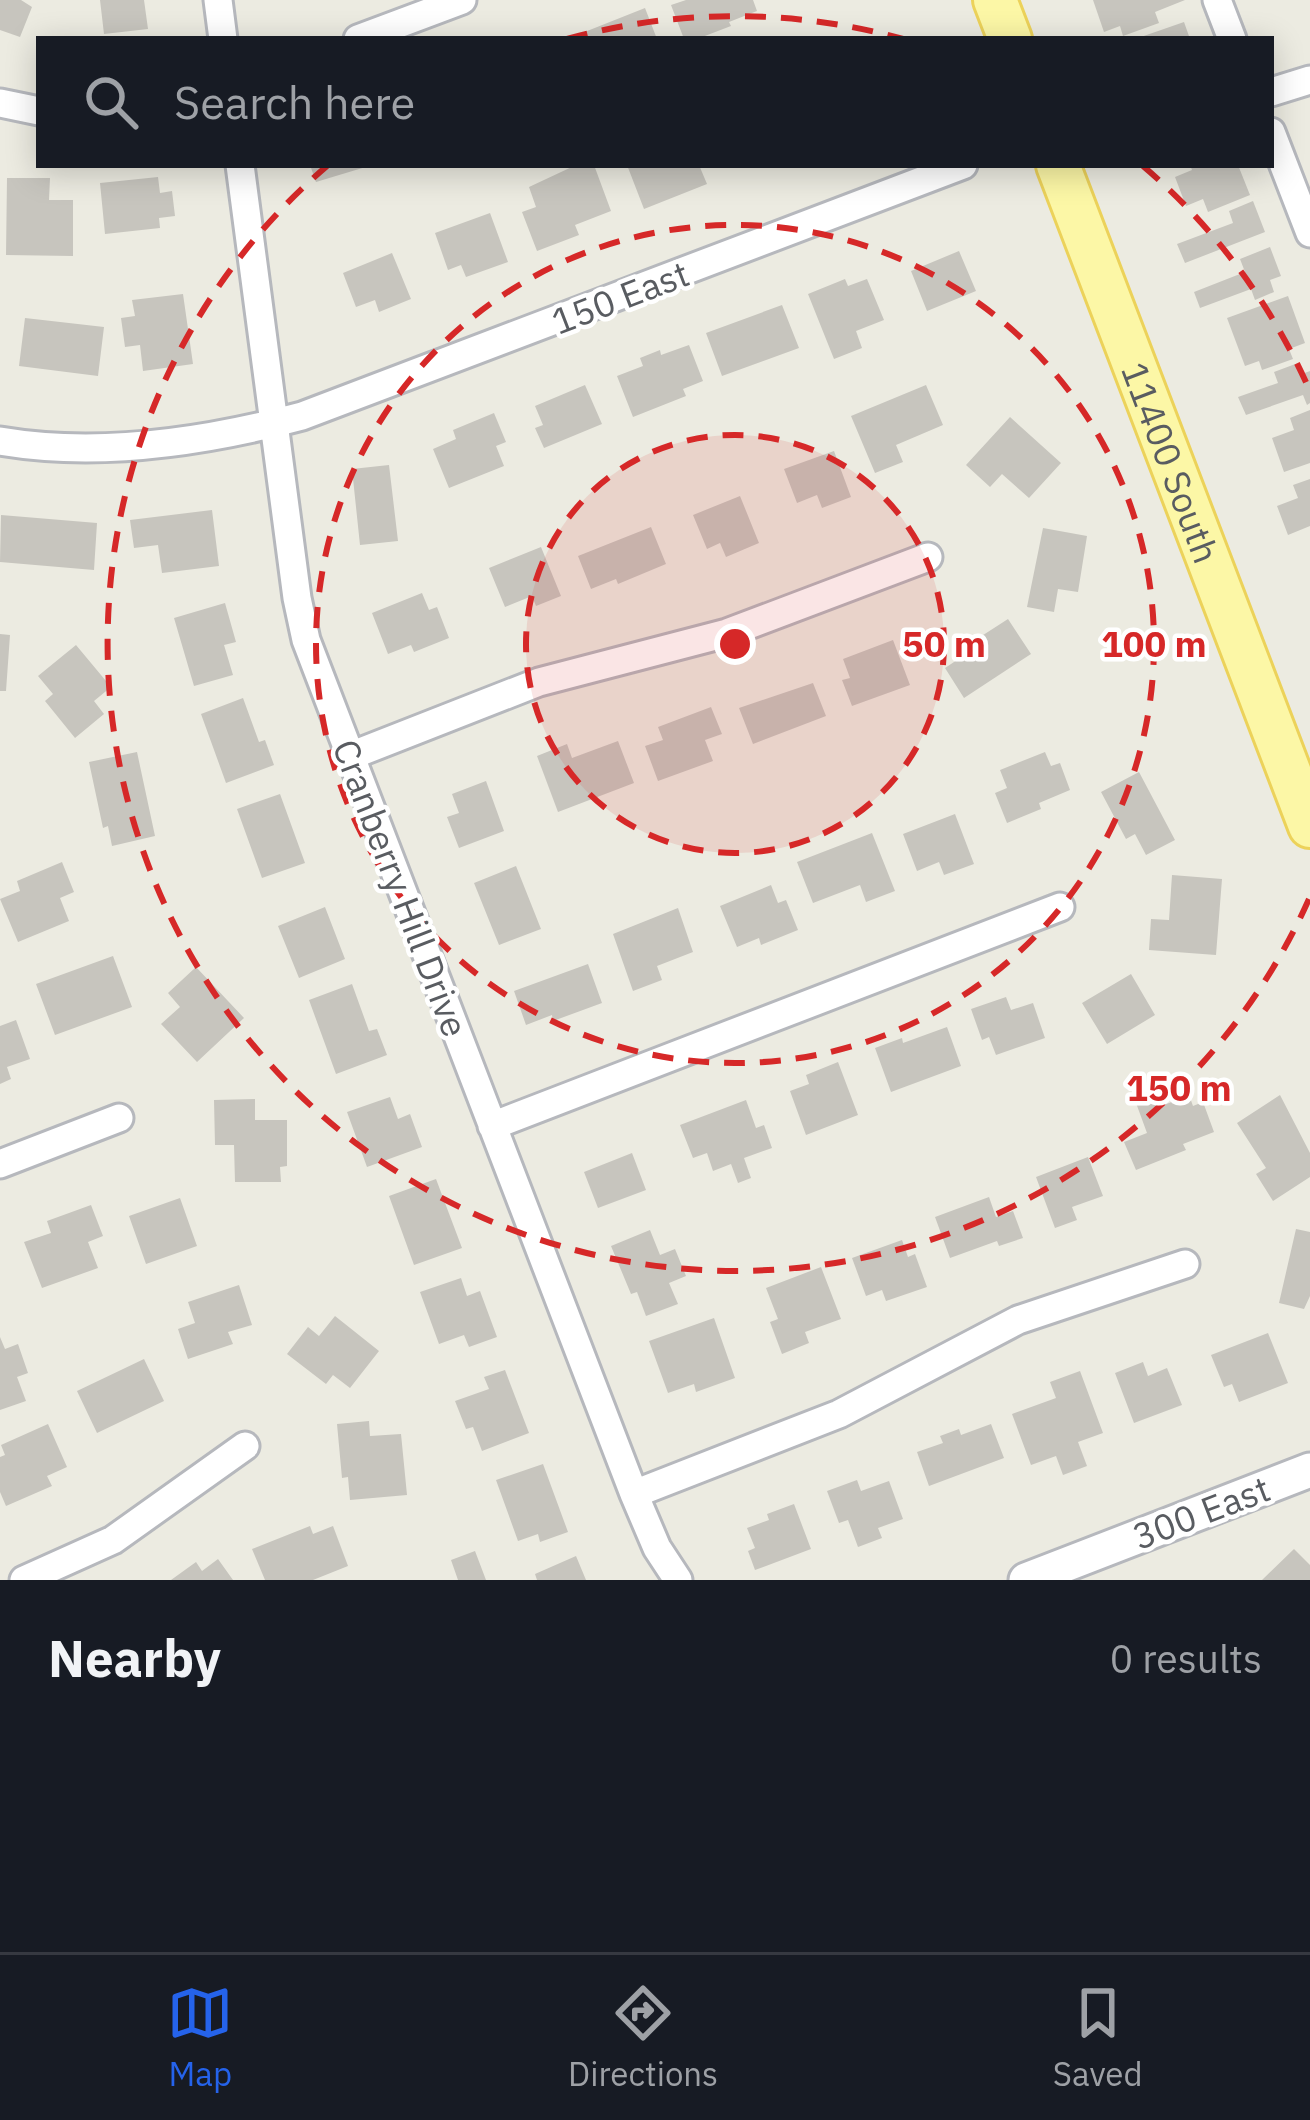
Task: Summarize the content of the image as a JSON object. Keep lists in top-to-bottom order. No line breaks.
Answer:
{"streets":{"main road":["11400 South"],"street":["150 East","Cranberry Hill Drive","300 East"]},"crossings":[["150 East","Cranberry Hill Drive"]],"page":{"search":"Search here","heading":["Nearby","0 results"],"nav":["Map","Directions","Saved"]},"rings":["50 m","100 m","150 m"]}
